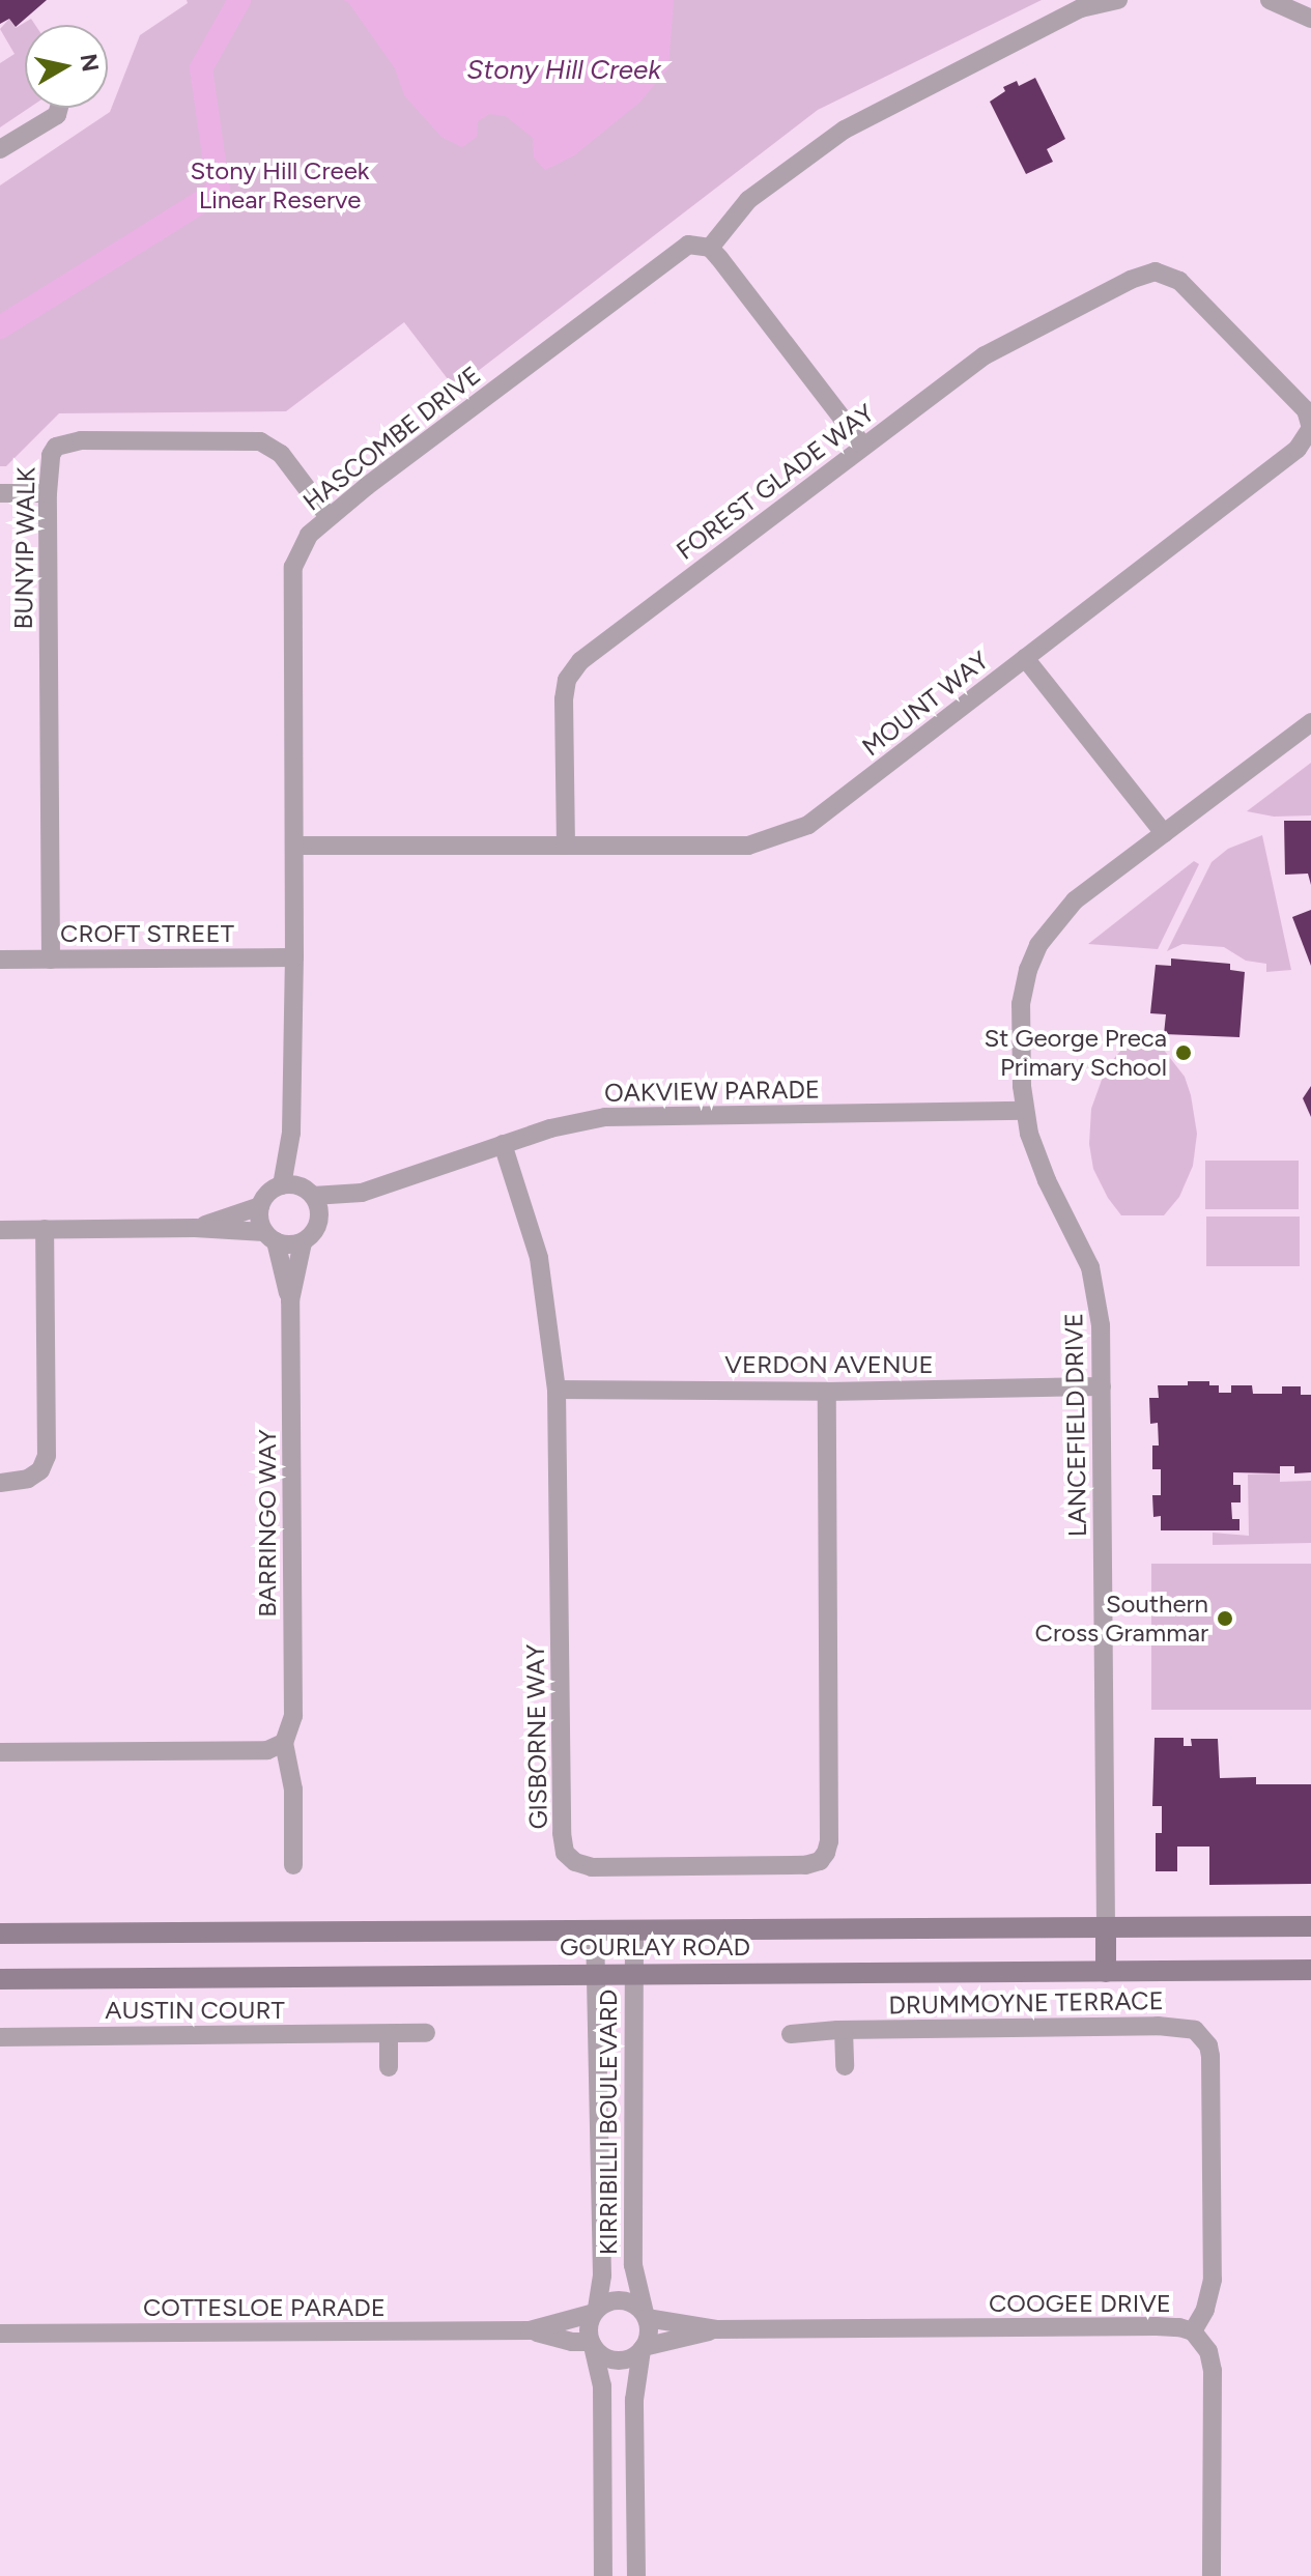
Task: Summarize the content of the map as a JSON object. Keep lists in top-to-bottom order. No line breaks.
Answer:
{"streets":{"main road":["GOURLAY ROAD"],"street":["HASCOMBE DRIVE","FOREST GLADE WAY","BUNYIP WALK","MOUNT WAY","CROFT STREET","OAKVIEW PARADE","VERDON AVENUE","LANCEFIELD DRIVE","BARRINGO WAY","GISBORNE WAY","DRUMMOYNE TERRACE","AUSTIN COURT","KIRRIBILLI BOULEVARD","COOGEE DRIVE","COTTESLOE PARADE"]},"crossings":[["HASCOMBE DRIVE","BUNYIP WALK"],["HASCOMBE DRIVE","MOUNT WAY"],["HASCOMBE DRIVE","CROFT STREET"],["HASCOMBE DRIVE","OAKVIEW PARADE"],["HASCOMBE DRIVE","BARRINGO WAY"],["FOREST GLADE WAY","MOUNT WAY"],["BUNYIP WALK","CROFT STREET"],["OAKVIEW PARADE","LANCEFIELD DRIVE"],["OAKVIEW PARADE","BARRINGO WAY"],["OAKVIEW PARADE","GISBORNE WAY"],["VERDON AVENUE","LANCEFIELD DRIVE"],["VERDON AVENUE","GISBORNE WAY"],["LANCEFIELD DRIVE","GOURLAY ROAD"],["GOURLAY ROAD","KIRRIBILLI BOULEVARD"],["DRUMMOYNE TERRACE","COOGEE DRIVE"],["KIRRIBILLI BOULEVARD","COOGEE DRIVE"],["KIRRIBILLI BOULEVARD","COTTESLOE PARADE"],["COOGEE DRIVE","COTTESLOE PARADE"]],"water":["Stony Hill Creek"],"parks":["Stony Hill Creek Linear Reserve"],"places":["St George Preca Primary School","Southern Cross Grammar"],"north":"right"}
